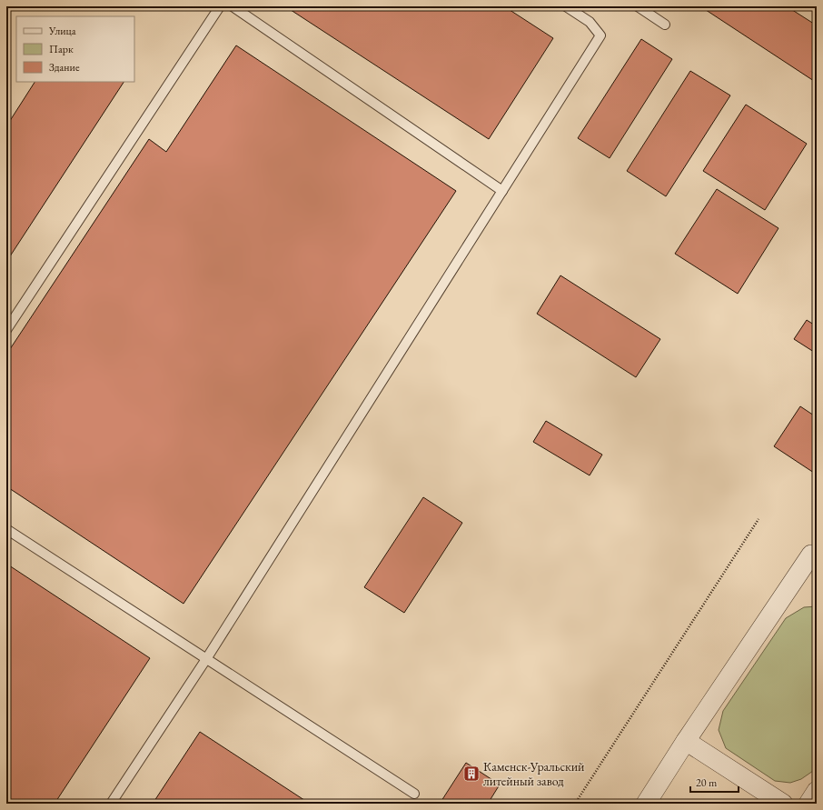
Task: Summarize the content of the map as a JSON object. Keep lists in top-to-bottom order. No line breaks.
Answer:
{"places":{"building":["Каменск-Уральский литейный завод"]},"legend":["Улица","Парк","Здание"],"scale_bar":"20 m"}
